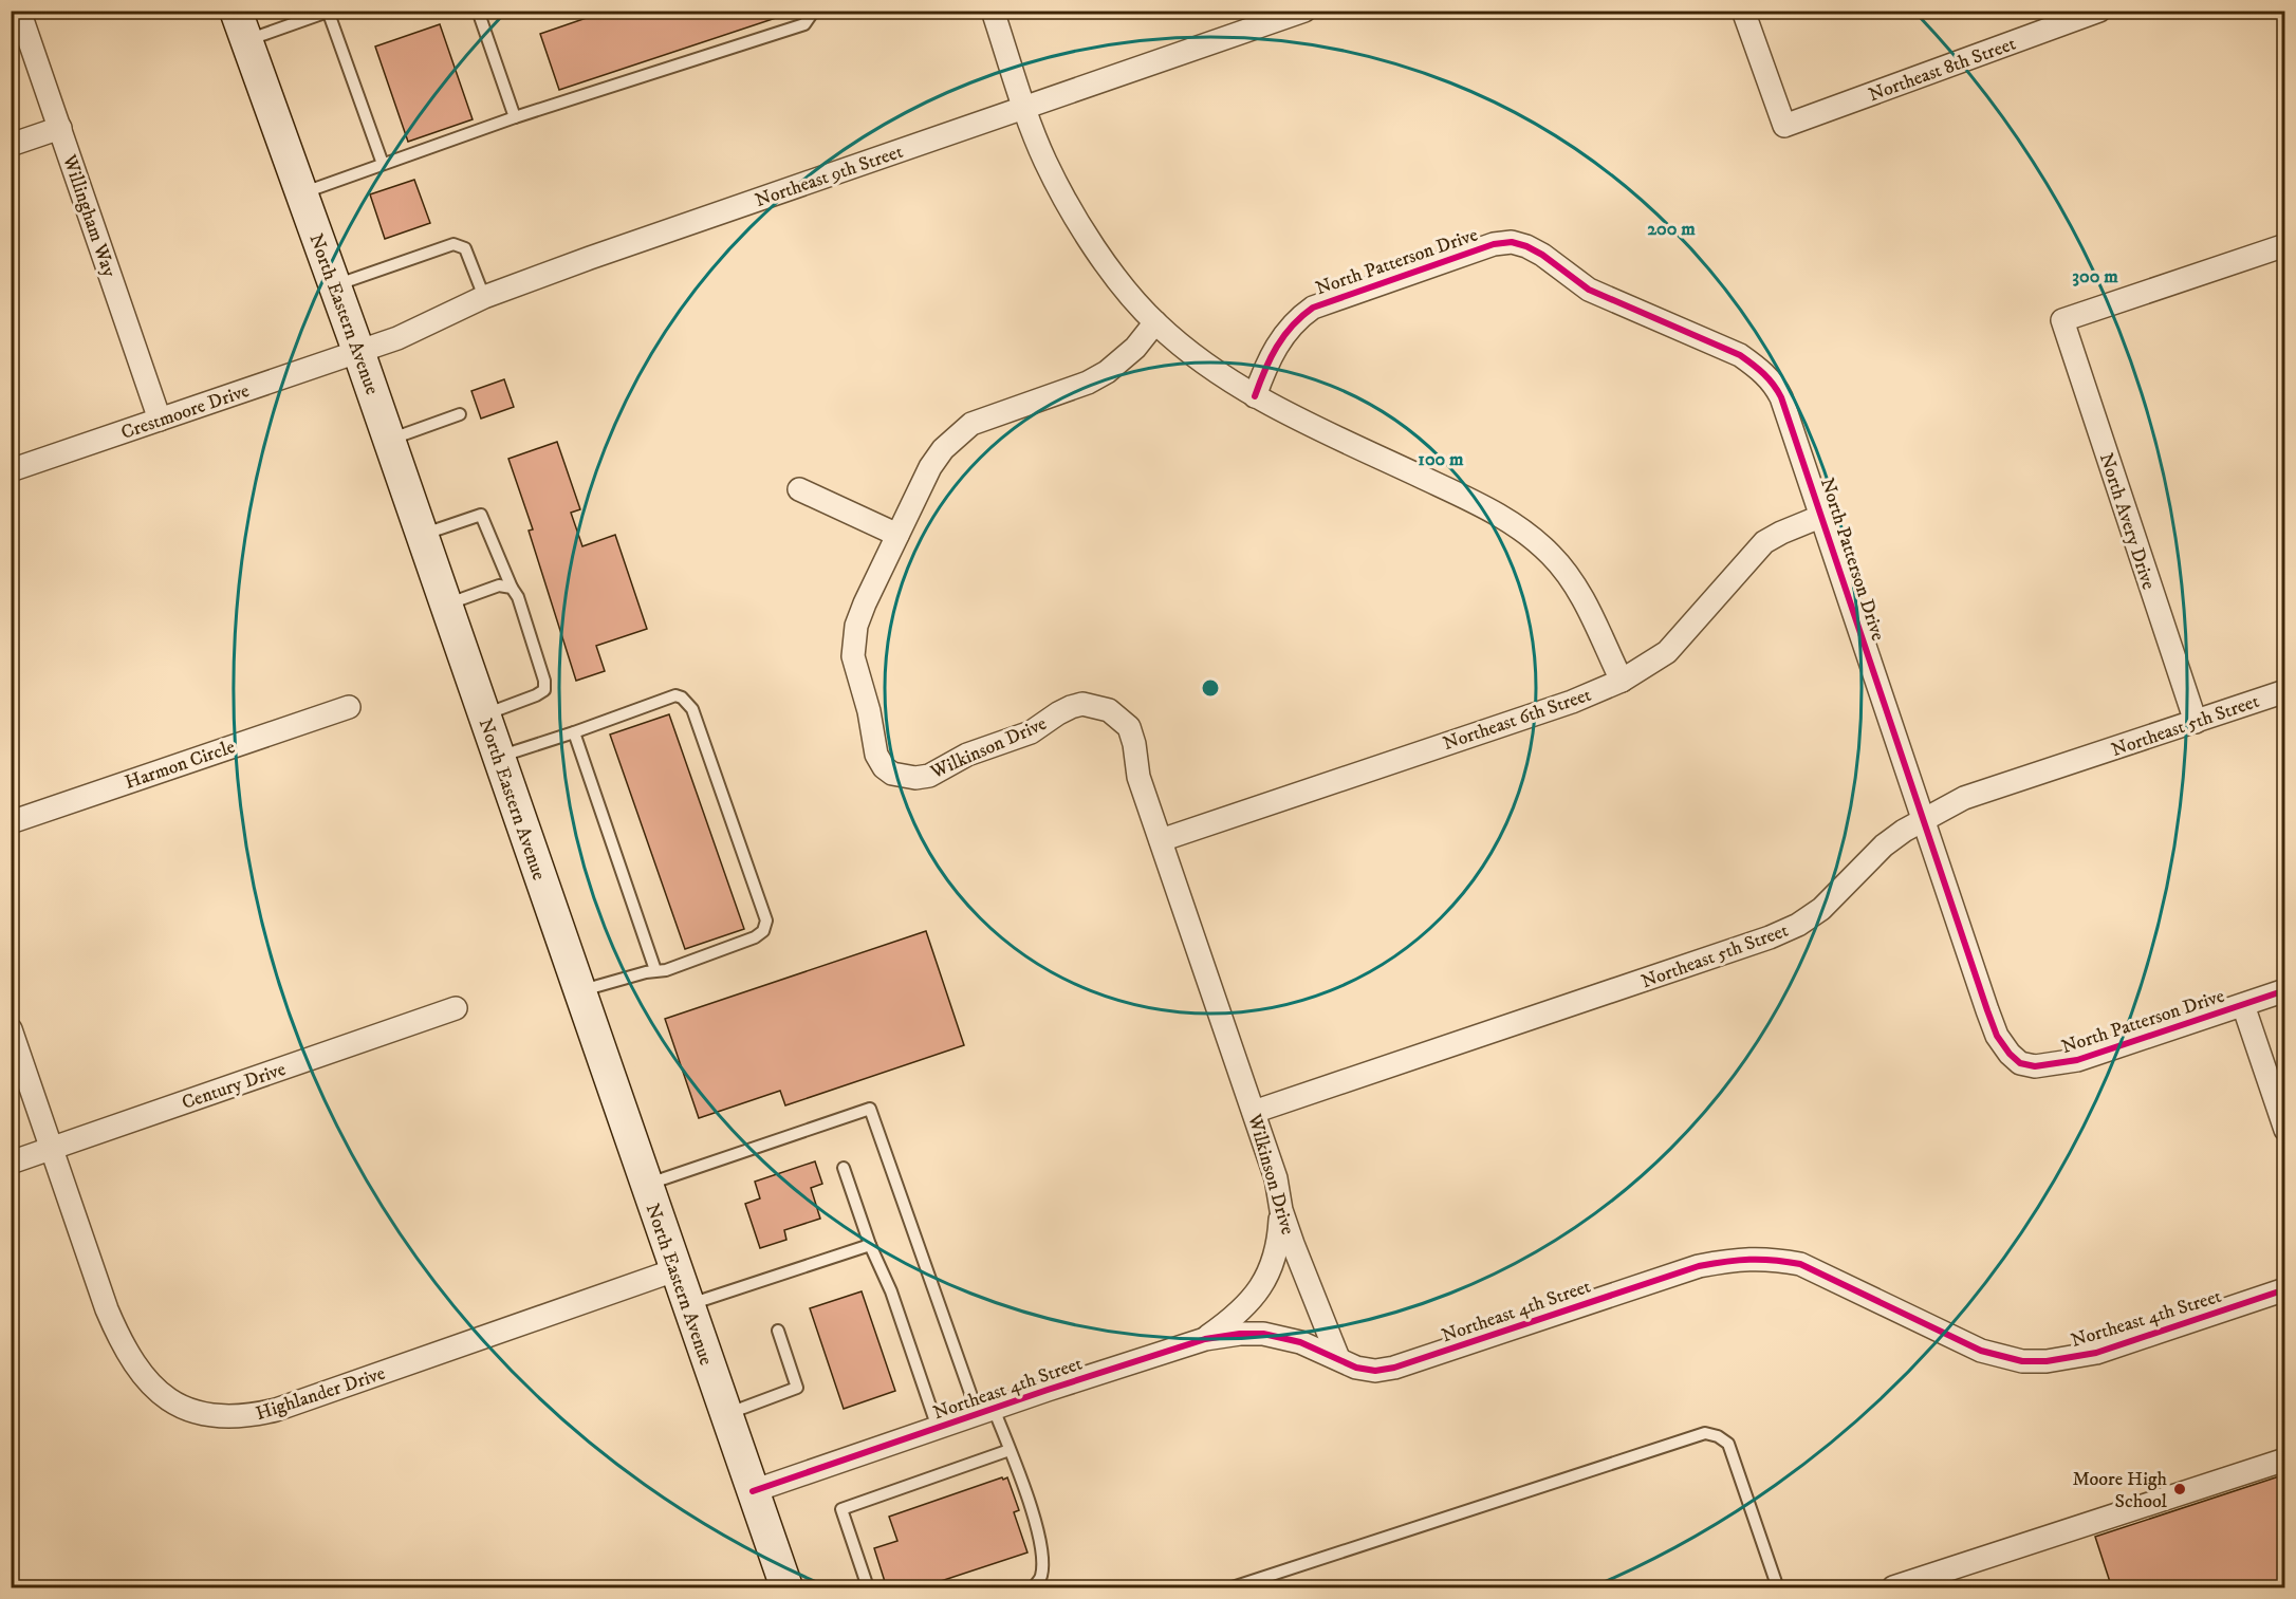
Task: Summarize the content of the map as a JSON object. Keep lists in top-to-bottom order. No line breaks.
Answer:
{"streets":{"main road":["North Eastern Avenue"],"street":["Northeast 8th Street","Northeast 9th Street","Willingham Way","North Patterson Drive","Crestmoore Drive","North Avery Drive","Northeast 6th Street","Northeast 5th Street","Wilkinson Drive","Harmon Circle","Century Drive","Northeast 4th Street","Highlander Drive"]},"crossings":[["Northeast 9th Street","North Eastern Avenue"],["Northeast 9th Street","Crestmoore Drive"],["Willingham Way","Crestmoore Drive"],["North Patterson Drive","Northeast 6th Street"],["North Patterson Drive","Northeast 5th Street"],["North Eastern Avenue","Crestmoore Drive"],["North Eastern Avenue","Northeast 4th Street"],["North Eastern Avenue","Highlander Drive"],["North Avery Drive","Northeast 5th Street"],["Northeast 6th Street","Wilkinson Drive"],["Northeast 5th Street","Wilkinson Drive"],["Wilkinson Drive","Northeast 4th Street"],["Century Drive","Highlander Drive"]],"places":["Moore High School"],"rings":["200 m","300 m","100 m"]}
